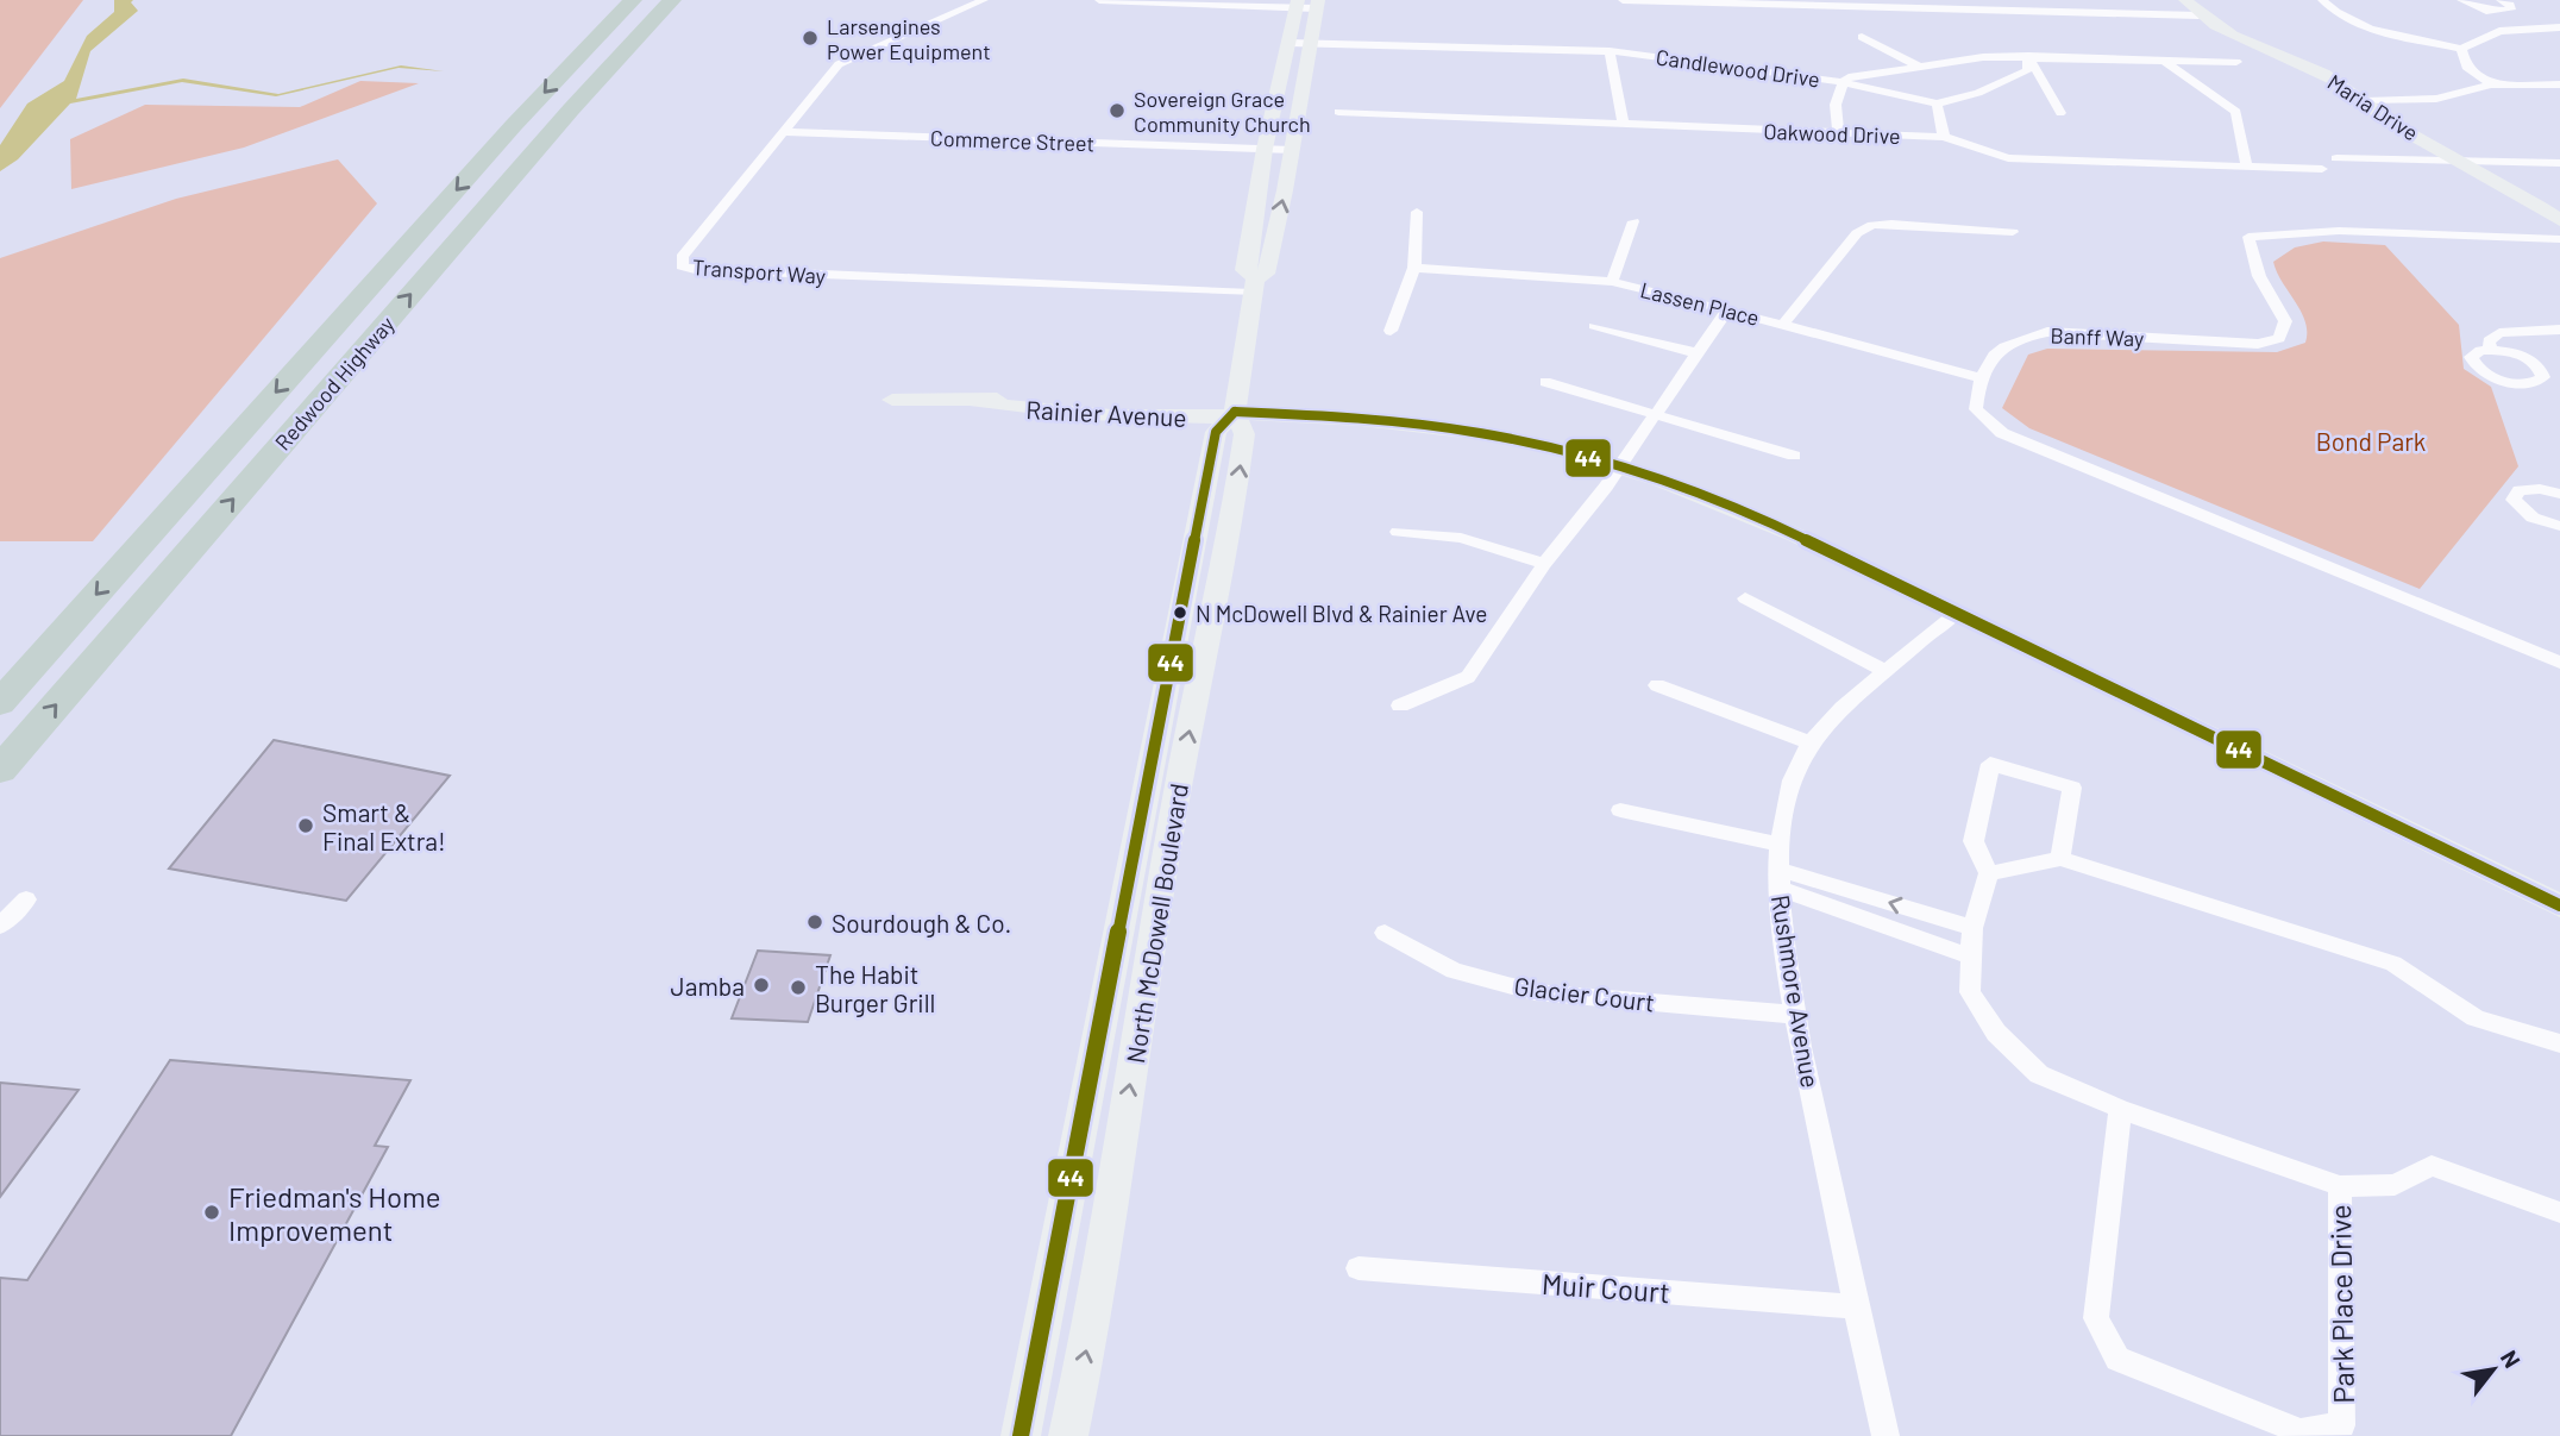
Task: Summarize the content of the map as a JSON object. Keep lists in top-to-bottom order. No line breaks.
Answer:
{"streets":{"highway":["Redwood Highway"],"main road":["Maria Drive","Rainier Avenue","North McDowell Boulevard"],"street":["Candlewood Drive","Oakwood Drive","Commerce Street","Transport Way","Lassen Place","Banff Way","Rushmore Avenue","Glacier Court","Muir Court","Park Place Drive"]},"crossings":[["Candlewood Drive","North McDowell Boulevard"],["Commerce Street","Transport Way"],["Commerce Street","North McDowell Boulevard"],["Transport Way","North McDowell Boulevard"],["Lassen Place","Banff Way"],["Rainier Avenue","North McDowell Boulevard"],["Rainier Avenue","Rushmore Avenue"],["Rushmore Avenue","Glacier Court"],["Rushmore Avenue","Muir Court"]],"parks":["Bond Park"],"places":["Larsengines Power Equipment","Sovereign Grace Community Church","N McDowell Blvd & Rainier Ave","Smart & Final Extra!","Sourdough & Co.","Jamba","The Habit Burger Grill","Friedman's Home Improvement"],"lines":["transit line 44"],"north":"top right"}
